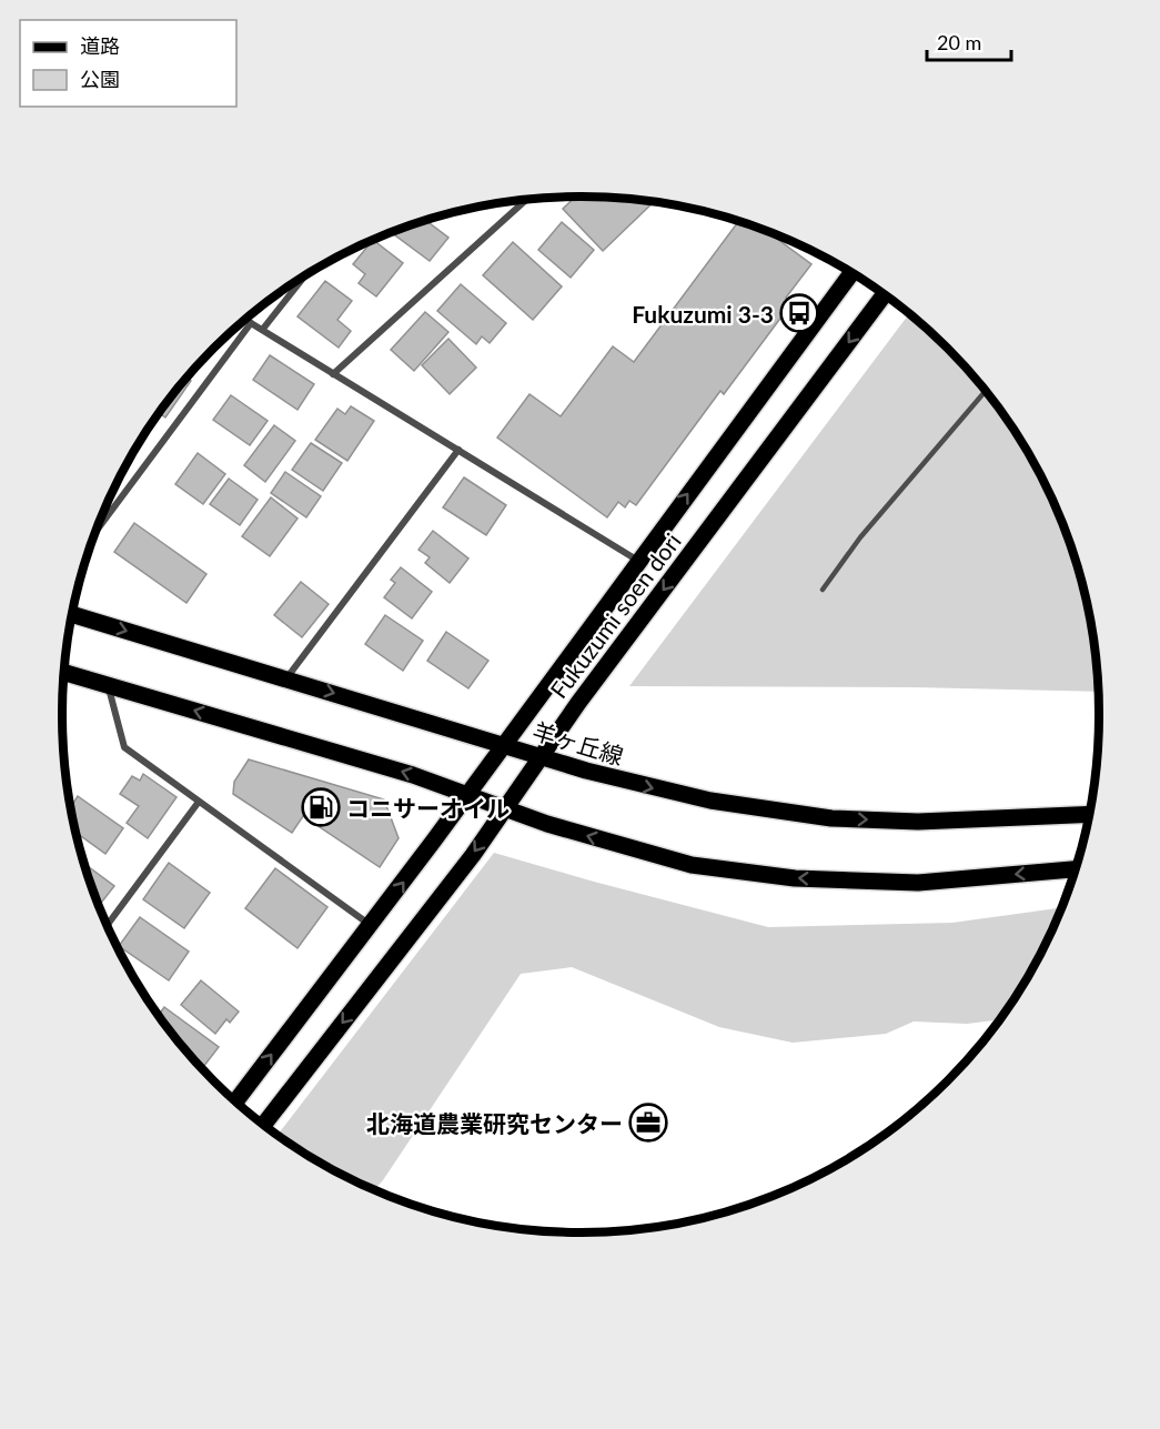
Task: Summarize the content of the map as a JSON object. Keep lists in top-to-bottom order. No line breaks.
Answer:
{"streets":{"main road":["Fukuzumi soen dori","羊ヶ丘線"]},"crossings":[["Fukuzumi soen dori","羊ヶ丘線"]],"places":{"bus stop":["Fukuzumi 3-3"],"fuel station":["コニサーオイル"],"office":["北海道農業研究センター"]},"legend":["道路","公園"],"scale_bar":"20 m"}
